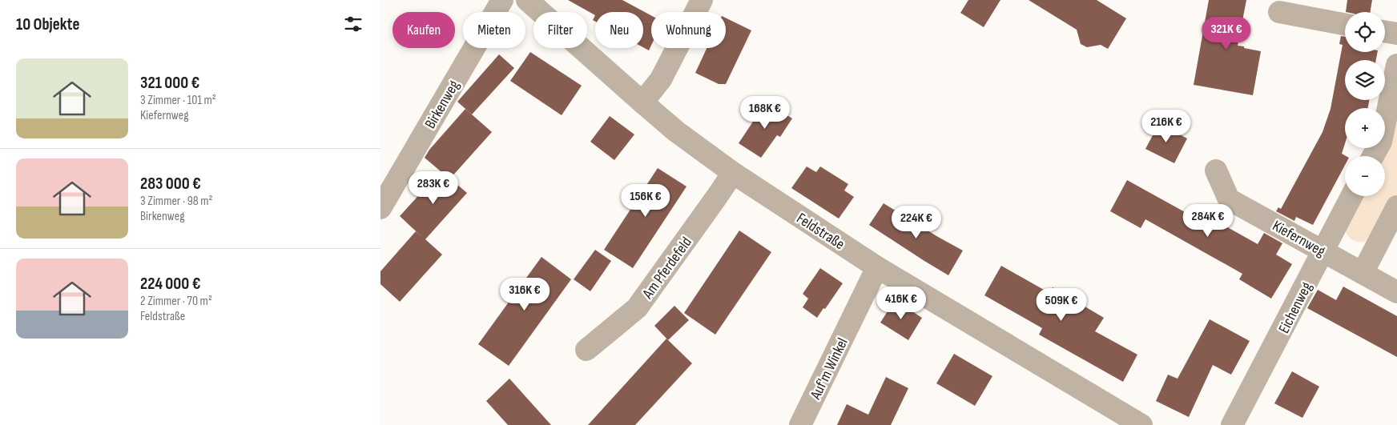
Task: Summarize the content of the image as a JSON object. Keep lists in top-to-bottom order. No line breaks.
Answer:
{"streets":{"street":["Birkenweg","Feldstraße","Kiefernweg","Am Pferdefeld","Eichenweg","Auf'm Winkel"]},"crossings":[["Feldstraße","Am Pferdefeld"],["Feldstraße","Auf'm Winkel"],["Kiefernweg","Eichenweg"]],"page":{"heading":"10 Objekte","map_buttons":["+","−"],"chip":["Kaufen","Mieten","Filter","Neu","Wohnung"],"price":["321K €","168K €","216K €","283K €","156K €","284K €","224K €","316K €","416K €","509K €"],"list":[{"name":"321 000 €","note":"3 Zimmer · 101 m² · Kiefernweg"},{"name":"283 000 €","note":"3 Zimmer · 98 m² · Birkenweg"},{"name":"224 000 €","note":"2 Zimmer · 70 m² · Feldstraße"}]}}
